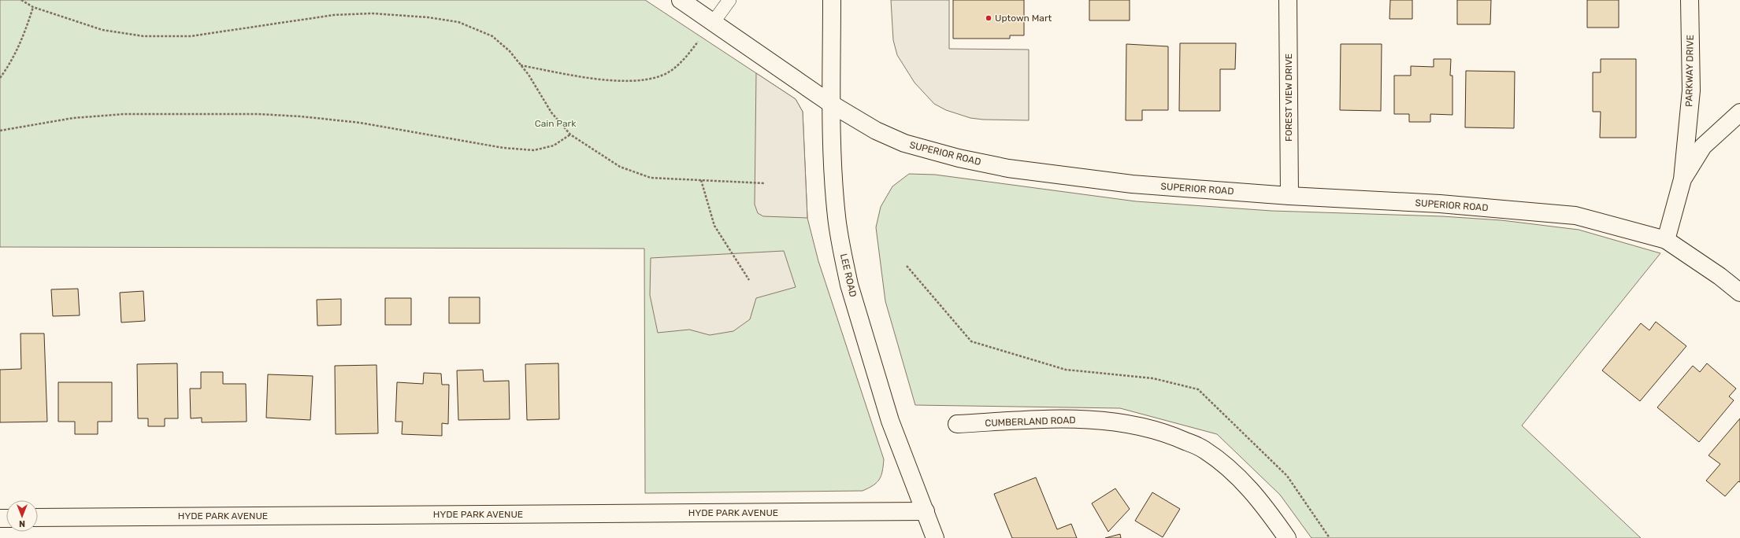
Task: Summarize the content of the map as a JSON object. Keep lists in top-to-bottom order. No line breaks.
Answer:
{"streets":{"street":["PARKWAY DRIVE","FOREST VIEW DRIVE","SUPERIOR ROAD","LEE ROAD","CUMBERLAND ROAD","HYDE PARK AVENUE"]},"crossings":[["FOREST VIEW DRIVE","SUPERIOR ROAD"],["SUPERIOR ROAD","LEE ROAD"],["LEE ROAD","HYDE PARK AVENUE"]],"parks":["Cain Park"],"places":["Uptown Mart"],"north":"bottom"}
